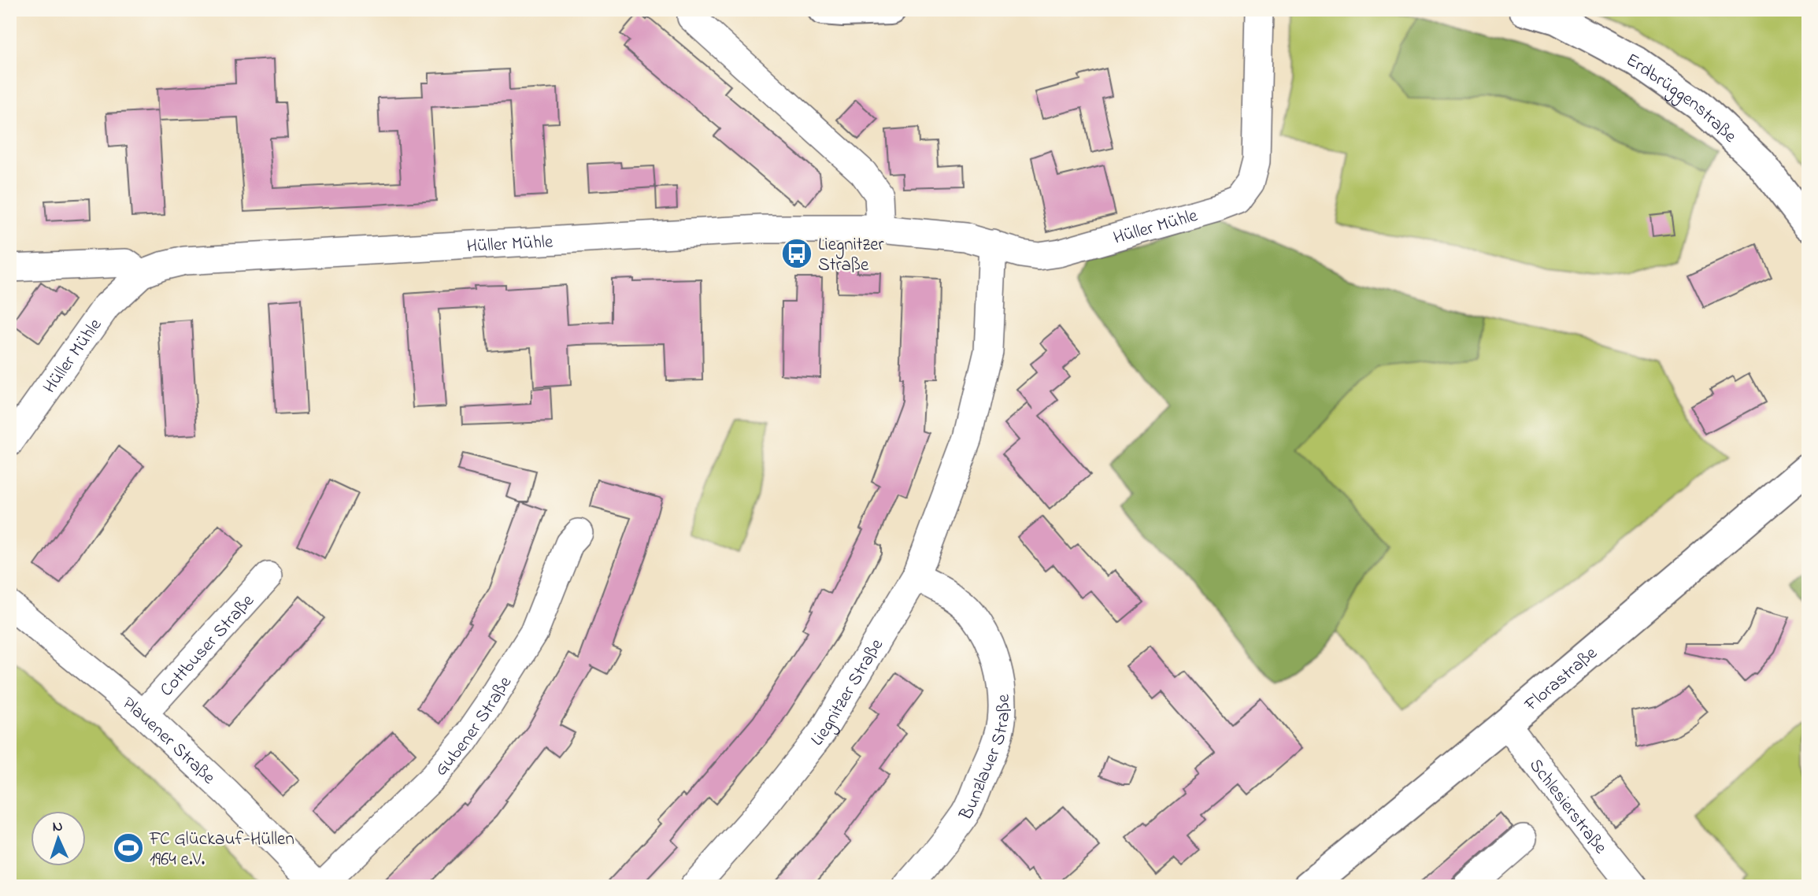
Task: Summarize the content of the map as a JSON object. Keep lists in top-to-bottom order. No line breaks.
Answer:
{"streets":{"main road":["Erdbrüggenstraße","Florastraße"],"street":["Hüller Mühle","Cottbuser Straße","Liegnitzer Straße","Gubener Straße","Plauener Straße","Bunzlauer Straße","Schlesierstraße"]},"crossings":[["Hüller Mühle","Liegnitzer Straße"],["Cottbuser Straße","Plauener Straße"],["Florastraße","Schlesierstraße"],["Liegnitzer Straße","Bunzlauer Straße"],["Gubener Straße","Plauener Straße"]],"places":{"bus stop":["Liegnitzer Straße"],"sports":["FC Glückauf-Hüllen 1964 e.V."]},"north":"top"}
